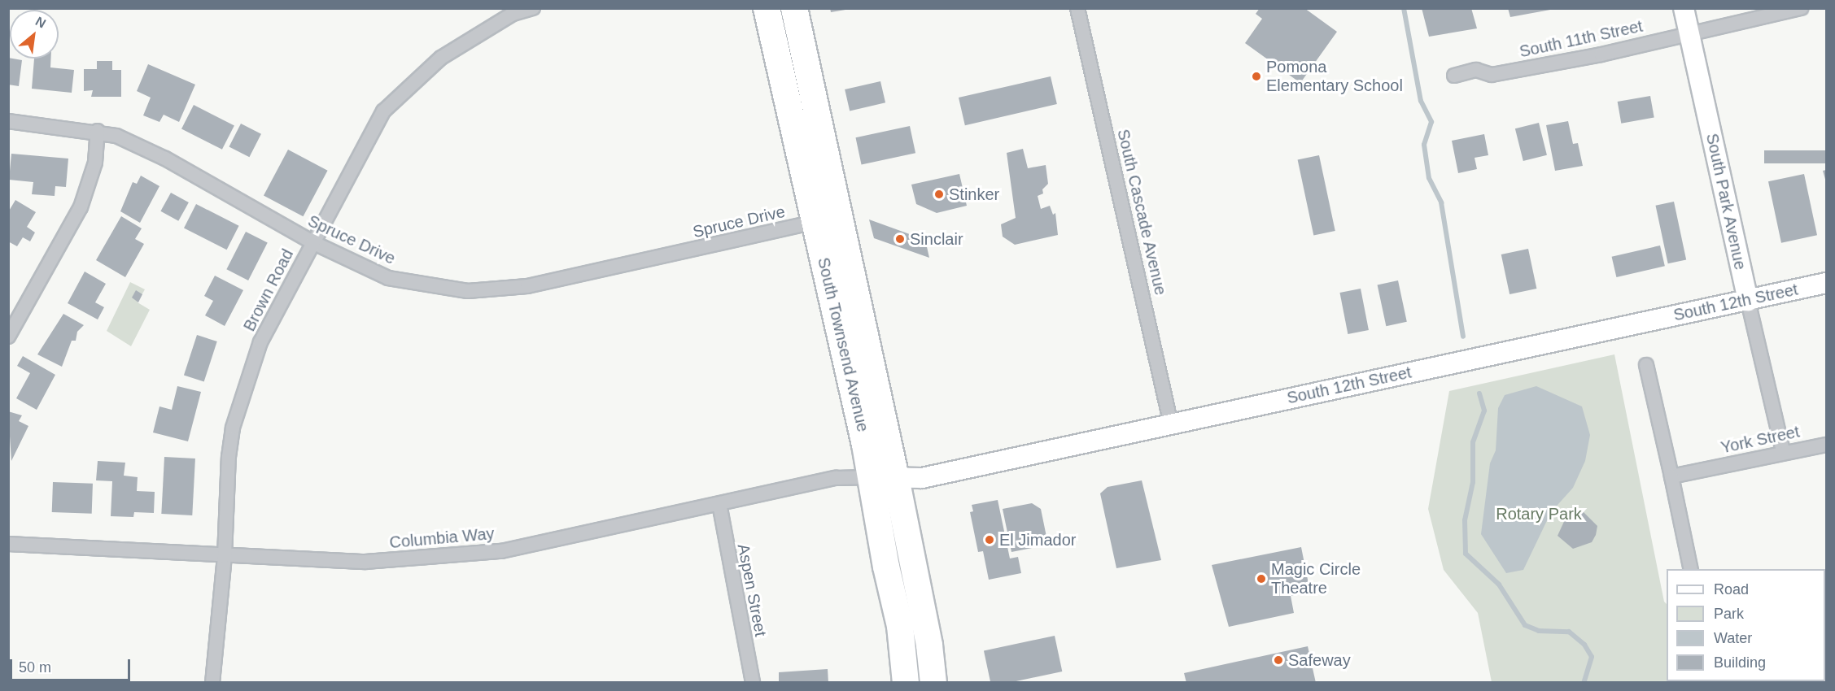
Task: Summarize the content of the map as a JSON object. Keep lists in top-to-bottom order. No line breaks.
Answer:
{"streets":{"highway":["South Townsend Avenue"],"street":["South 11th Street","South Park Avenue","South Cascade Avenue","Spruce Drive","Brown Road","South 12th Street","York Street","Columbia Way","Aspen Street"]},"crossings":[["South 11th Street","South Park Avenue"],["South Park Avenue","South 12th Street"],["South Park Avenue","York Street"],["South Cascade Avenue","South 12th Street"],["Spruce Drive","Brown Road"],["Spruce Drive","South Townsend Avenue"],["Brown Road","Columbia Way"],["South 12th Street","South Townsend Avenue"],["South 12th Street","Columbia Way"],["South Townsend Avenue","Columbia Way"],["Columbia Way","Aspen Street"]],"parks":["Rotary Park"],"places":["Pomona Elementary School","Stinker","Sinclair","El Jimador","Magic Circle Theatre","Safeway"],"legend":["Road","Park","Water","Building"],"scale_bar":"50 m","north":"top right"}
